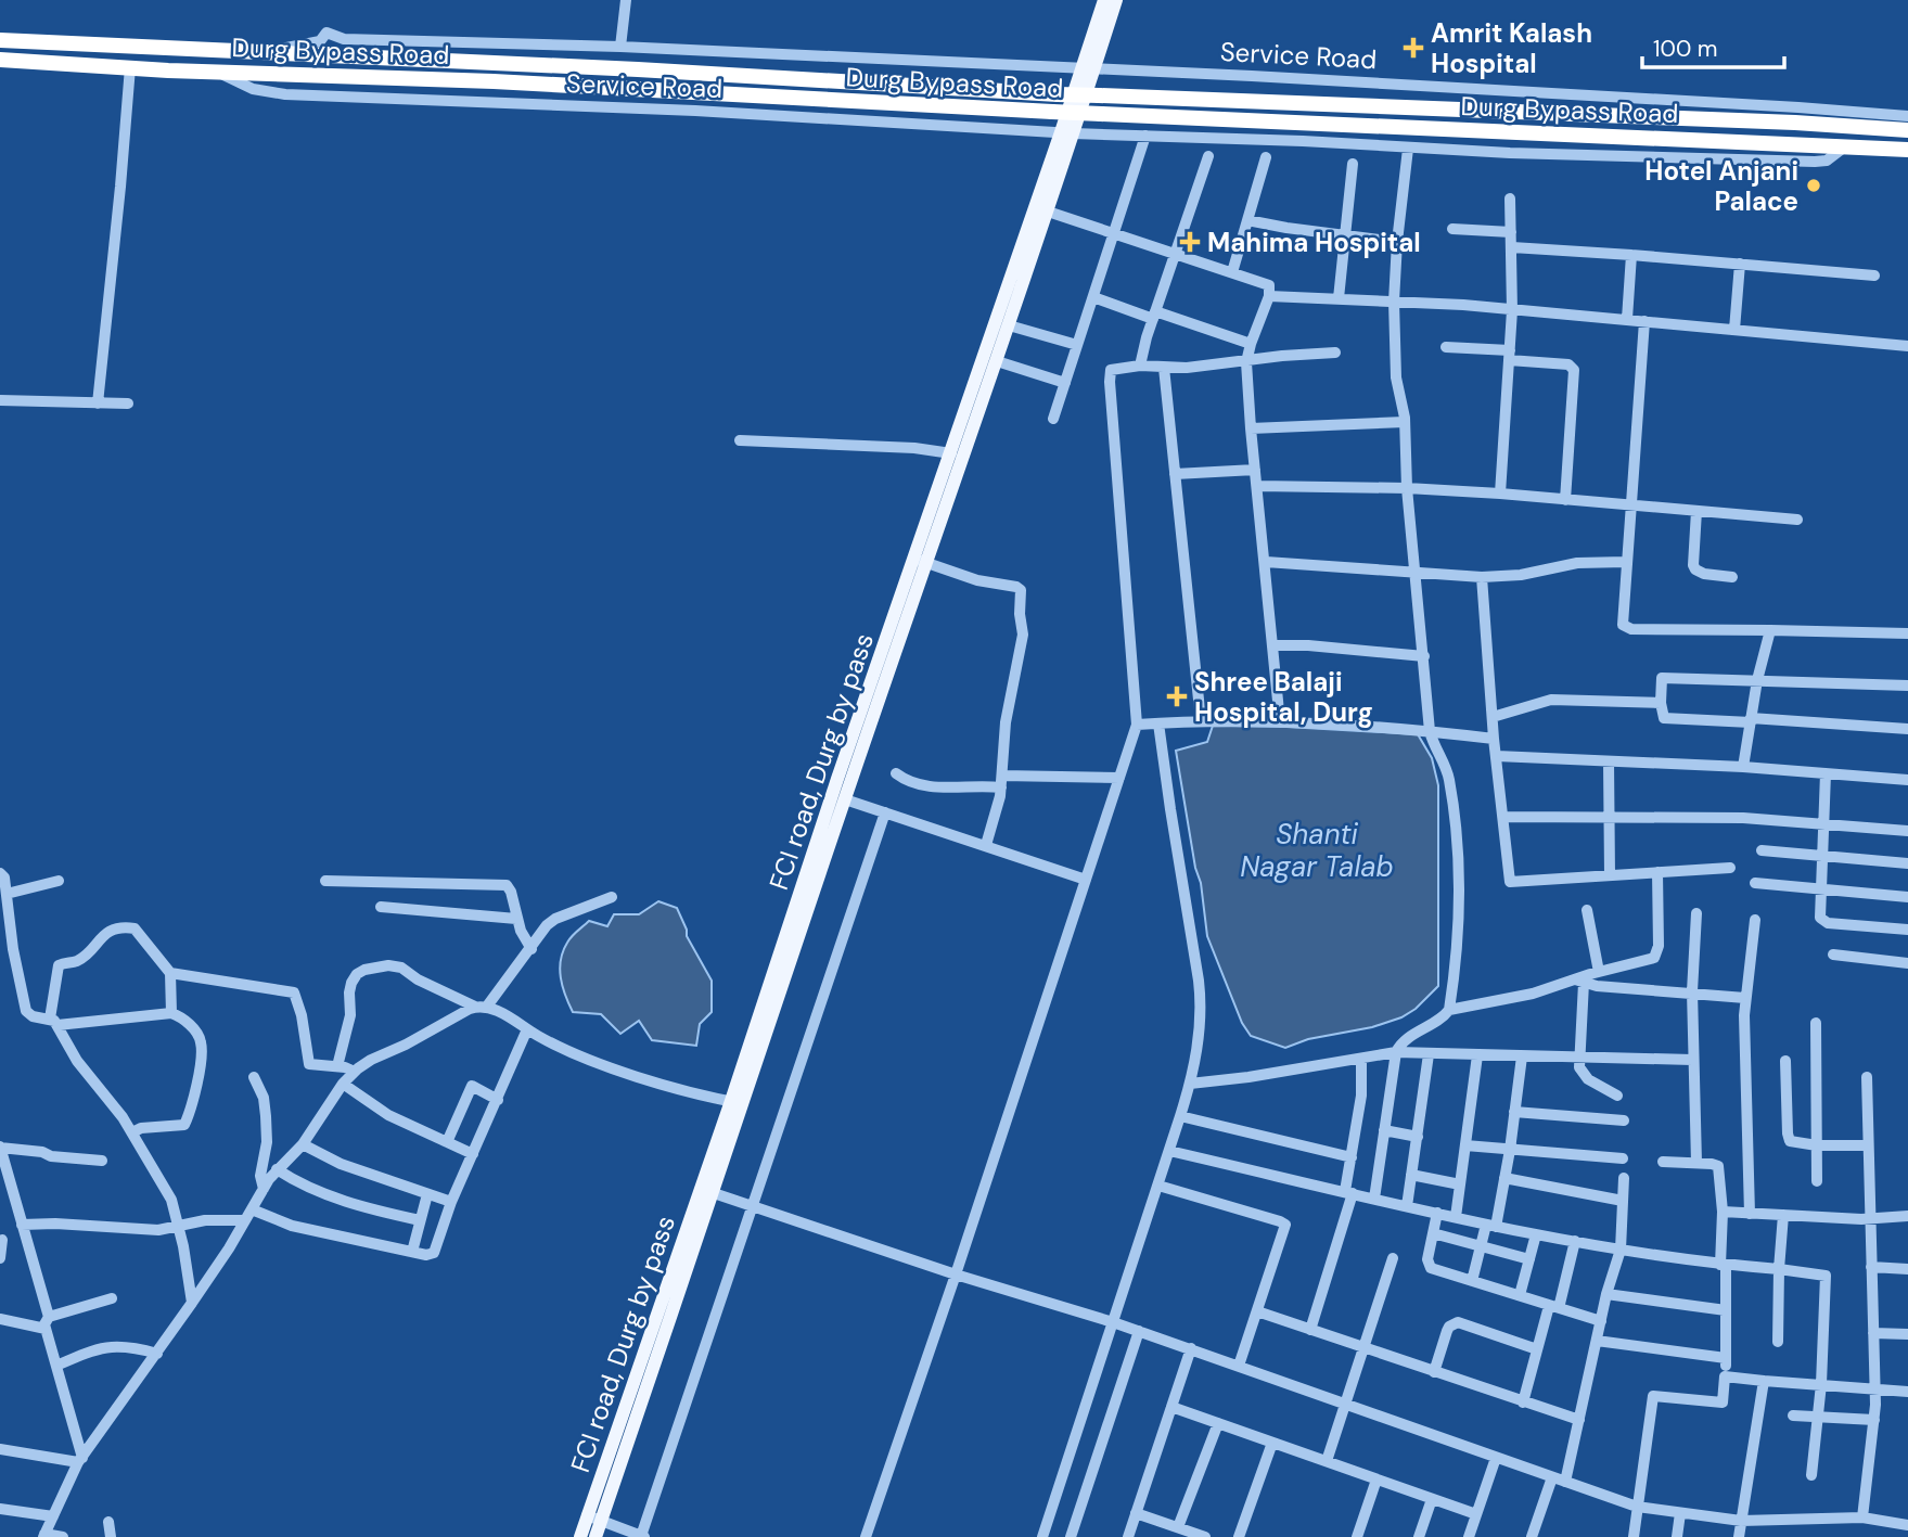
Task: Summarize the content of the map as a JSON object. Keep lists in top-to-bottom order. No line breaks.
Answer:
{"streets":{"highway":["Durg Bypass Road"],"main road":["FCI road, Durg by pass"],"street":["Service Road"]},"crossings":[["Durg Bypass Road","Service Road"],["Service Road","FCI road, Durg by pass"]],"water":["Shanti Nagar Talab"],"places":{"health":["Amrit Kalash Hospital","Mahima Hospital","Shree Balaji Hospital, Durg"],"other":["Hotel Anjani Palace"]},"scale_bar":"100 m"}
